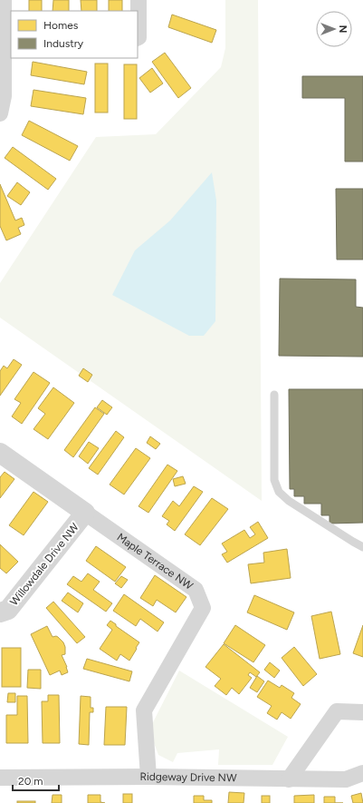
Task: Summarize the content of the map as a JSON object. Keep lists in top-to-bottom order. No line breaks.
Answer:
{"streets":{"street":["Maple Terrace NW","Willowdale Drive NW","Ridgeway Drive NW"]},"crossings":[["Maple Terrace NW","Willowdale Drive NW"],["Maple Terrace NW","Ridgeway Drive NW"]],"legend":["Homes","Industry"],"scale_bar":"20 m","north":"right"}
